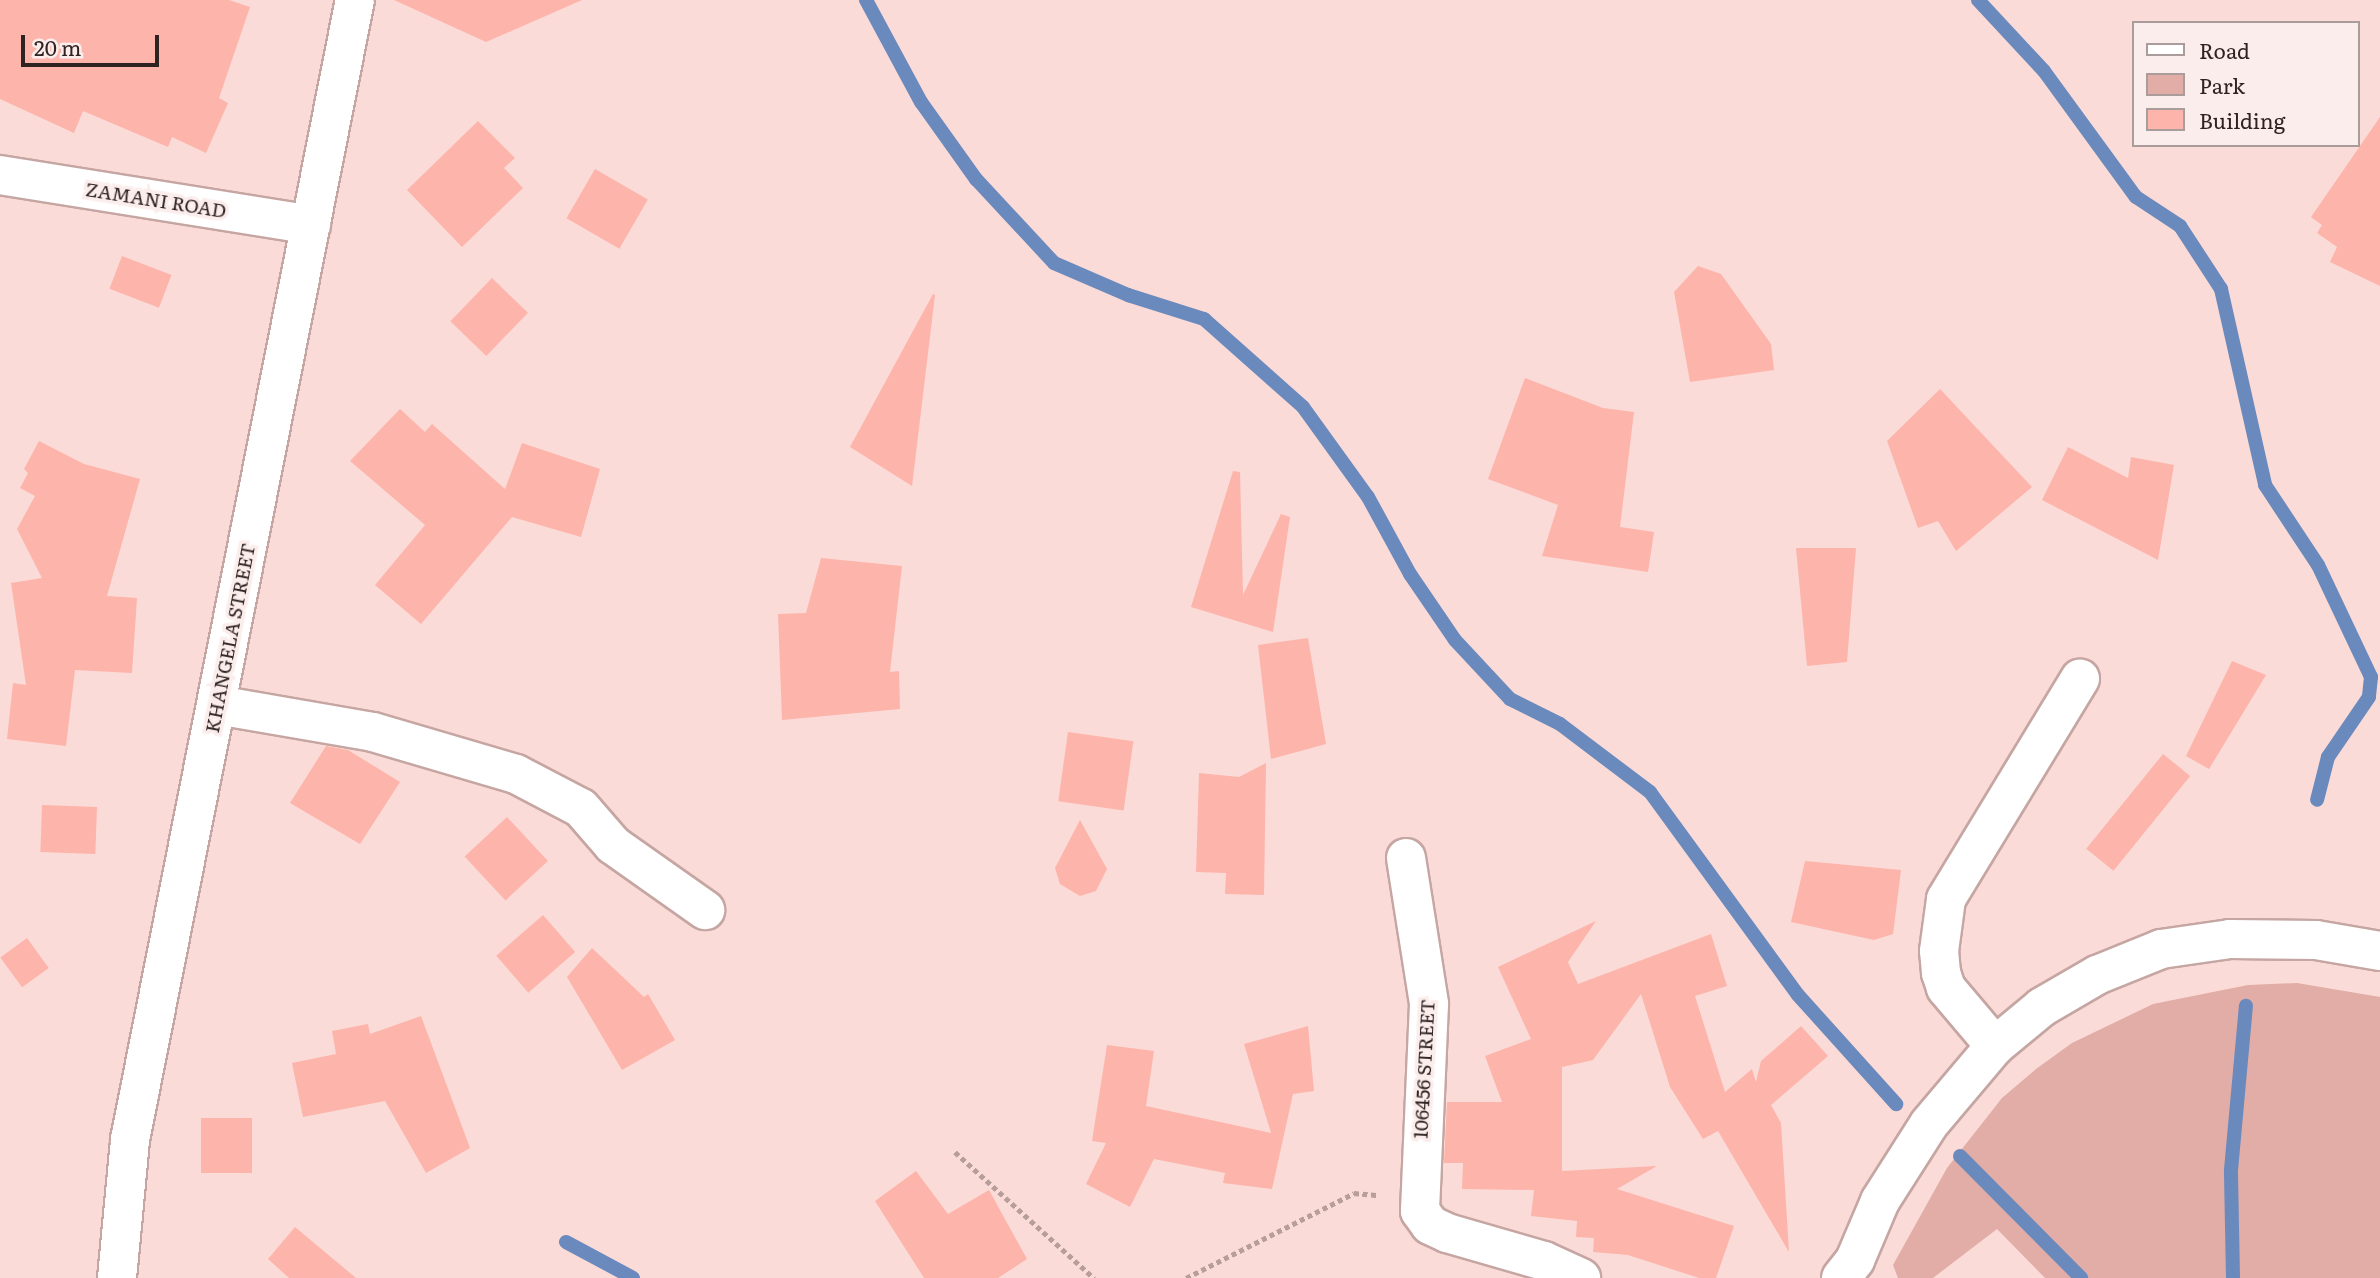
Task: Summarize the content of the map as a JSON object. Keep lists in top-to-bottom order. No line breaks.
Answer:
{"streets":{"street":["ZAMANI ROAD","KHANGELA STREET","106456 STREET"]},"crossings":[["ZAMANI ROAD","KHANGELA STREET"]],"legend":["Road","Park","Building"],"scale_bar":"20 m"}
